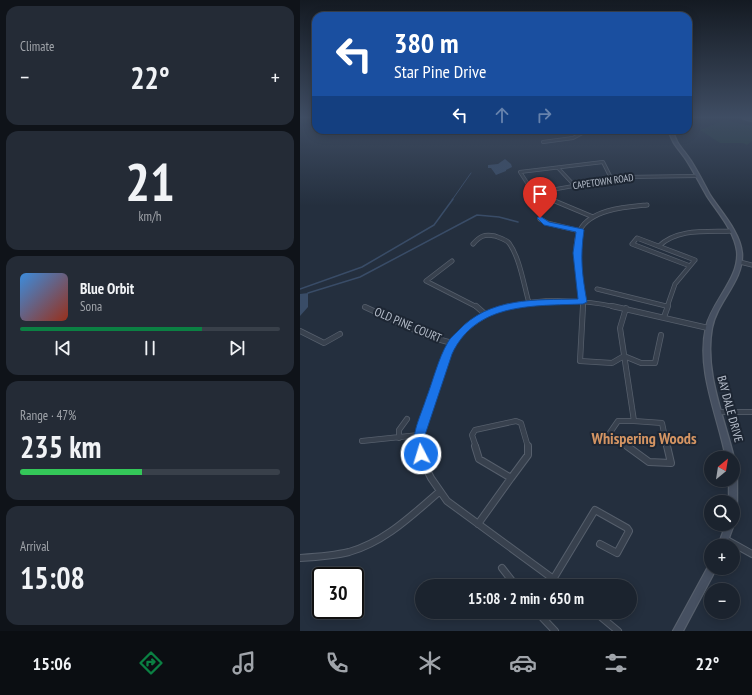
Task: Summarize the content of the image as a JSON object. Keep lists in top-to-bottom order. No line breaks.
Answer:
{"streets":{"street":["CAPETOWN ROAD","OLD PINE COURT","BAY DALE DRIVE"]},"crossings":[["CAPETOWN ROAD","BAY DALE DRIVE"]],"districts":["Whispering Woods"],"north":"top right","page":{"tile":["Climate",["21","km/h"],["Range · 47%","235 km"],["Arrival","15:08"]],"turn":["380 m","Star Pine Drive"],"heat":["−","22°","+"],"song":["Blue Orbit","Sona"],"map_buttons":["+","−"],"limit":"30","trip":"15:08 · 2 min · 650 m","tabs":["15:06","22°"]}}
